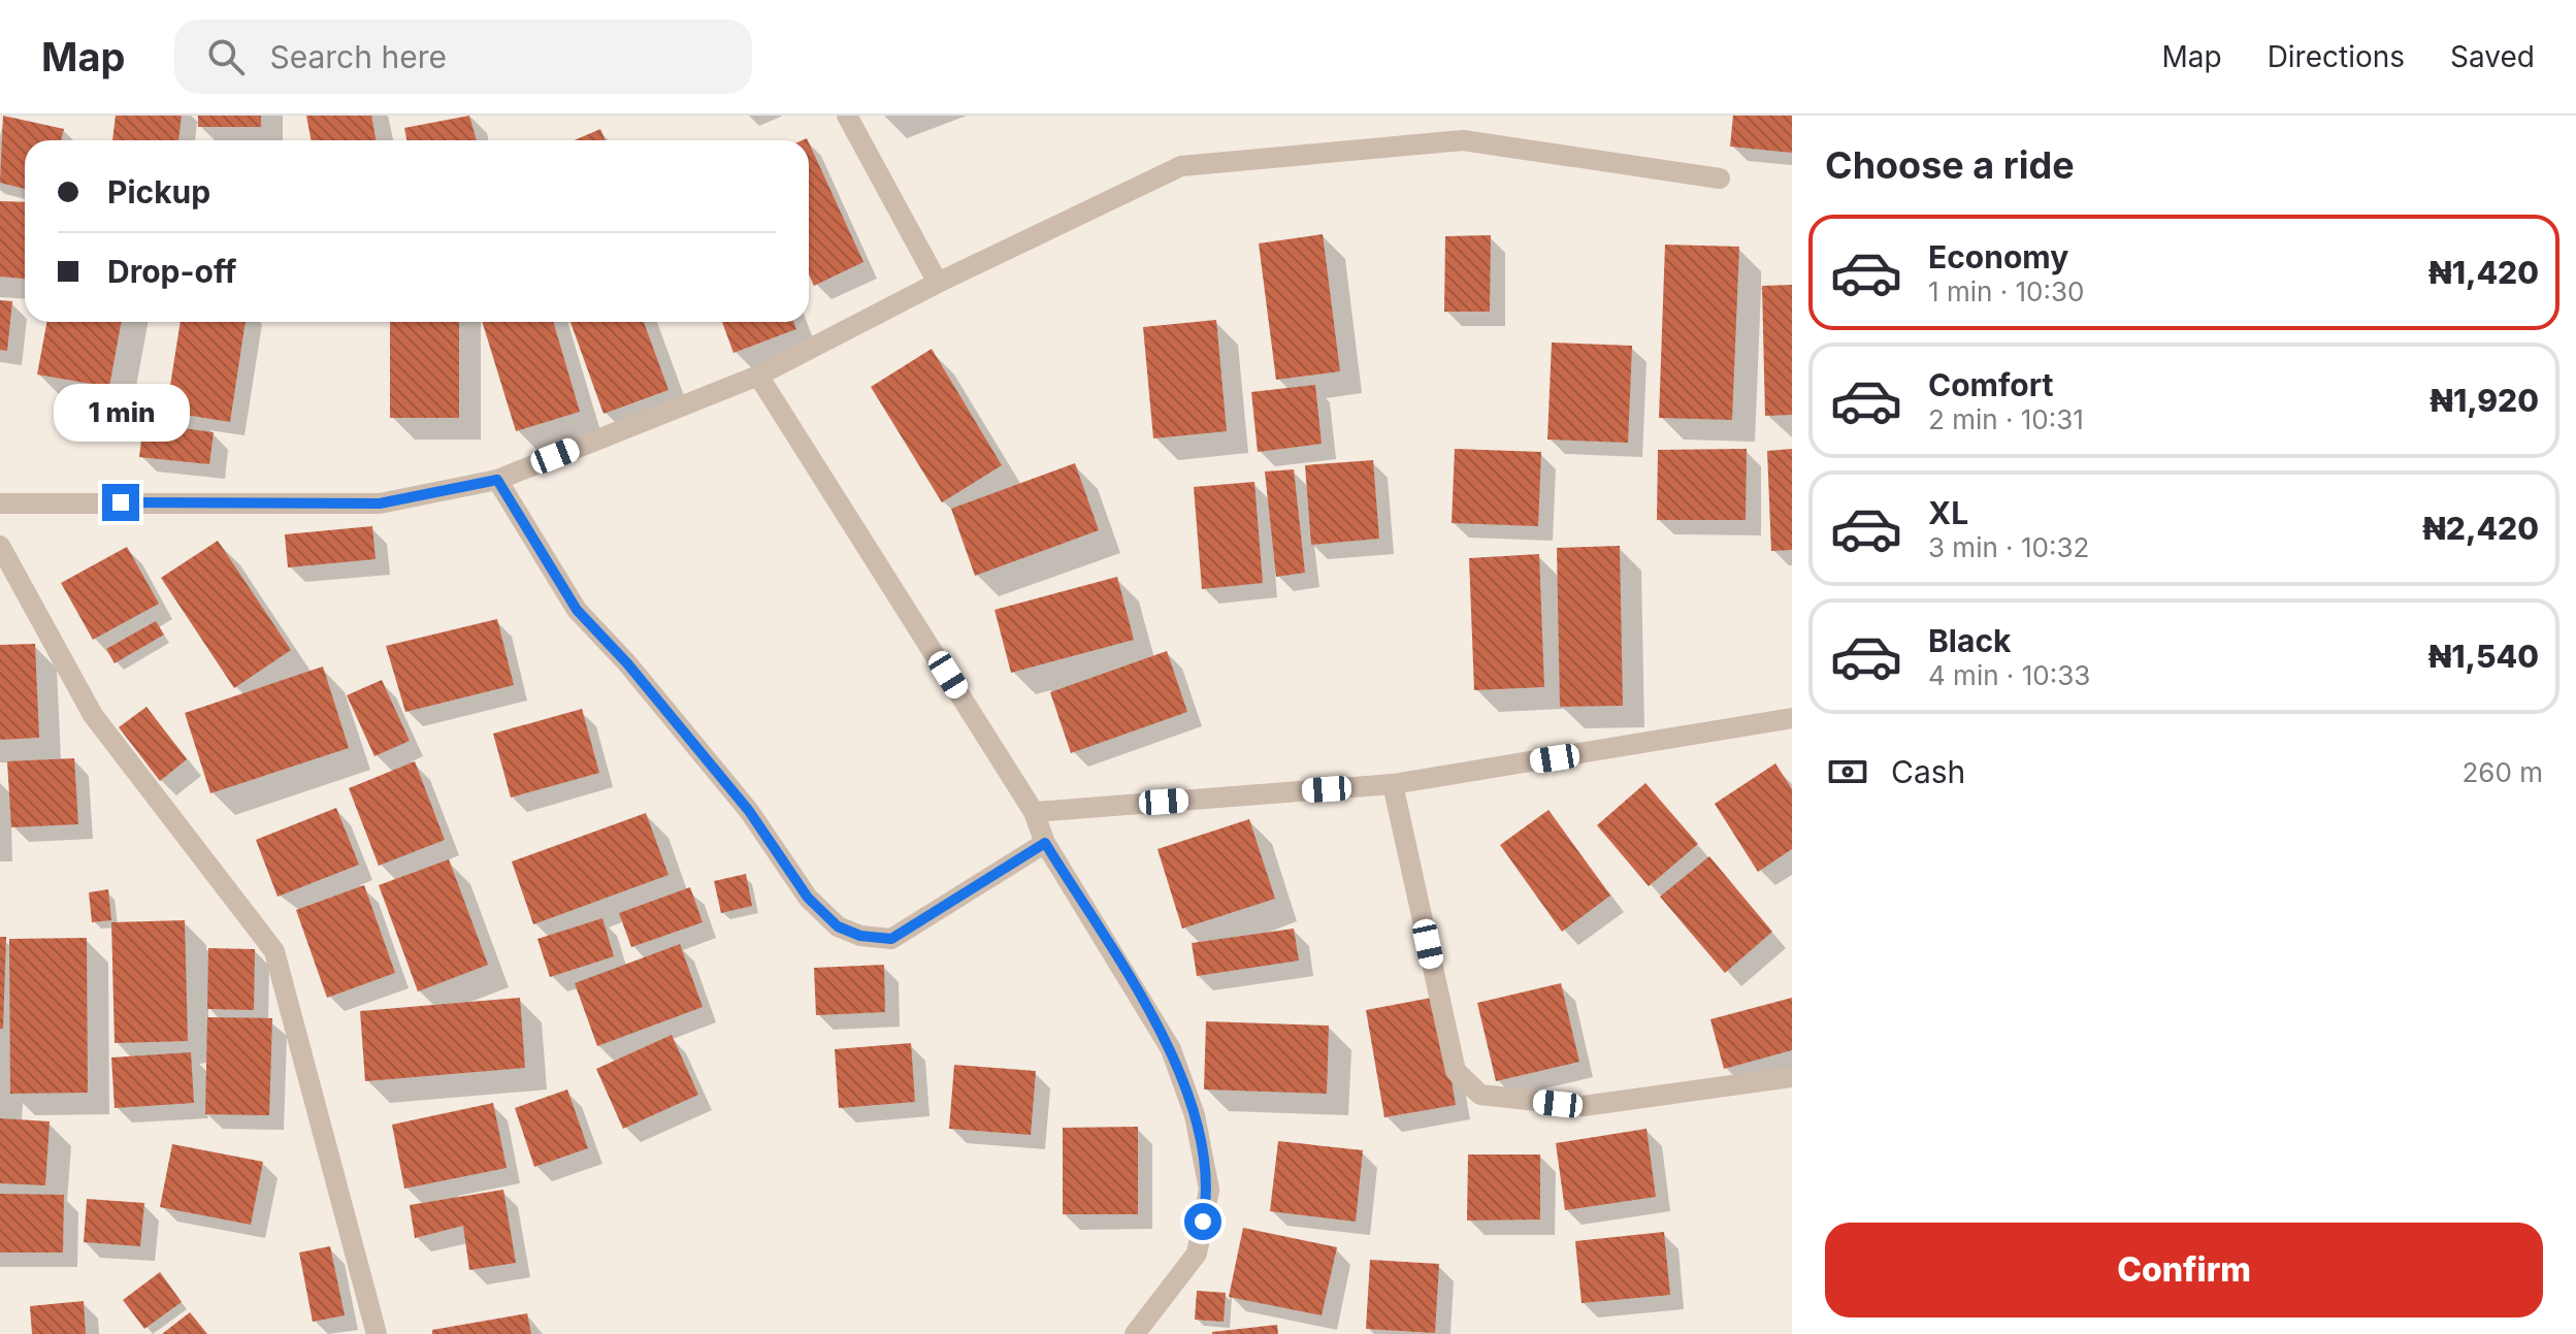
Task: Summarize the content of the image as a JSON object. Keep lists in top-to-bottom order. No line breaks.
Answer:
{"page":{"header":"Map","search":"Search here","nav":["Map","Directions","Saved"],"heading":"Choose a ride","banner":["Pickup","Drop-off"],"list":[{"name":"Economy","note":"1 min · 10:30","value":"₦1,420"},{"name":"Comfort","note":"2 min · 10:31","value":"₦1,920"},{"name":"XL","note":"3 min · 10:32","value":"₦2,420"},{"name":"Black","note":"4 min · 10:33","value":"₦1,540"}],"bubble":"1 min","pay":["Cash","260 m"],"buttons":"Confirm"}}
